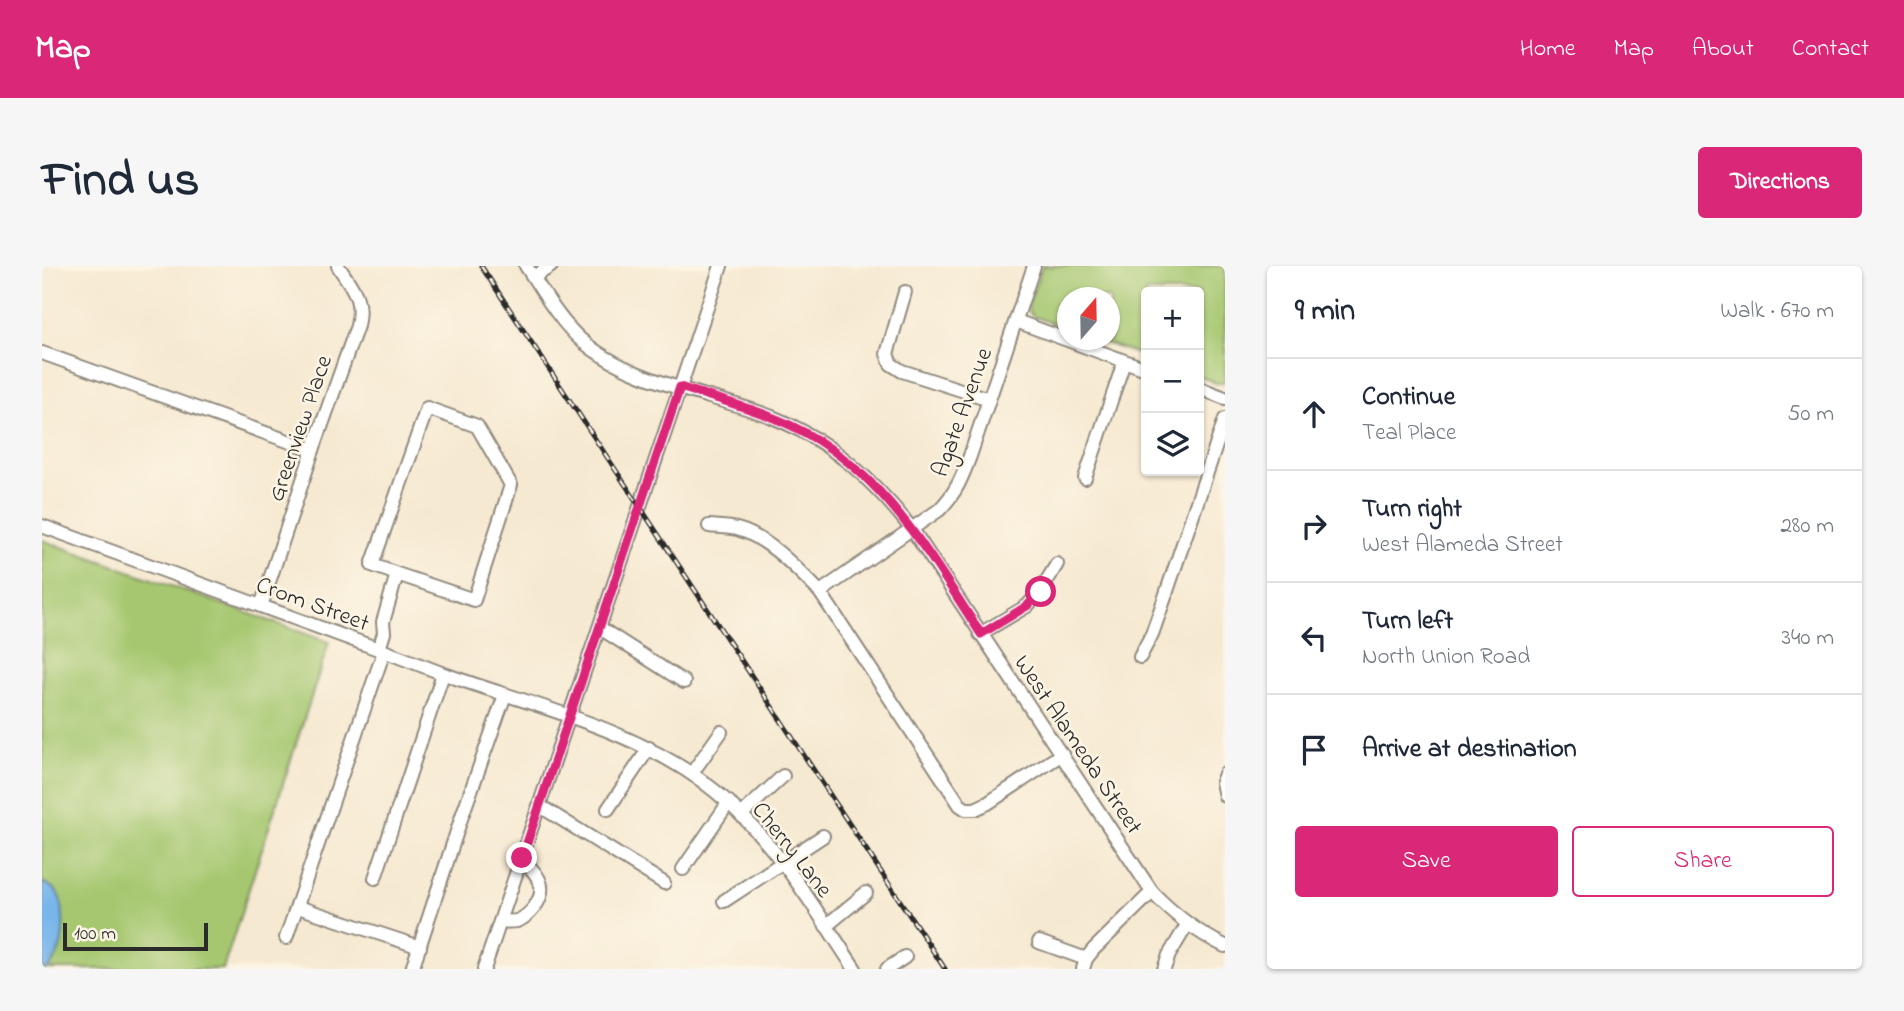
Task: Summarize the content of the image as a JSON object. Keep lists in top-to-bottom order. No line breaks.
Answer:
{"streets":{"street":["Agate Avenue","Greenview Place","Crom Street","West Alameda Street","Cherry Lane"]},"crossings":[["Agate Avenue","West Alameda Street"],["Greenview Place","Crom Street"],["Crom Street","Cherry Lane"]],"scale_bar":"100 m","north":"top","page":{"header":"Map","nav":["Home","Map","About","Contact"],"title":"Find us","buttons":["Directions",["Save","Share"]],"heading":["9 min","Walk · 670 m"],"map_buttons":["+","−"],"list":[["Continue","Teal Place","50 m"],["Turn right","West Alameda Street","280 m"],["Turn left","North Union Road","340 m"],"Arrive at destination"],"scale":"100 m"}}
